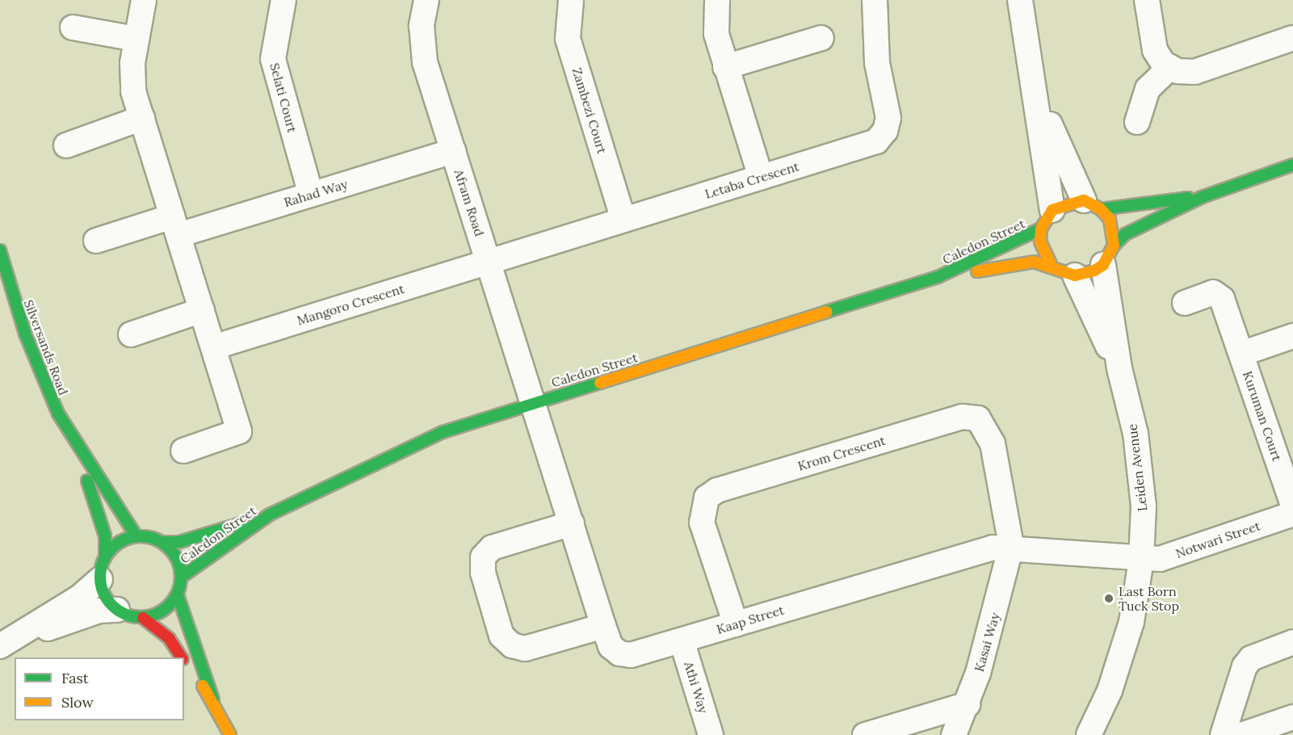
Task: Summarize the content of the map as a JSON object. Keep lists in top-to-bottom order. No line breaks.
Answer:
{"streets":{"street":["Selati Court","Zambezi Court","Letaba Crescent","Rahad Way","Afram Road","Caledon Street","Mangoro Crescent","Silversands Road","Kuruman Court","Krom Crescent","Leiden Avenue","Notwari Street","Kaap Street","Kasai Way","Athi Way"]},"crossings":[["Selati Court","Rahad Way"],["Zambezi Court","Letaba Crescent"],["Letaba Crescent","Afram Road"],["Letaba Crescent","Mangoro Crescent"],["Rahad Way","Afram Road"],["Afram Road","Caledon Street"],["Afram Road","Mangoro Crescent"],["Afram Road","Kaap Street"],["Caledon Street","Silversands Road"],["Caledon Street","Leiden Avenue"],["Caledon Street","Kaap Street"],["Krom Crescent","Kaap Street"],["Krom Crescent","Kasai Way"],["Leiden Avenue","Notwari Street"],["Leiden Avenue","Kaap Street"],["Notwari Street","Kaap Street"],["Kaap Street","Kasai Way"],["Kaap Street","Athi Way"]],"places":["Last Born Tuck Stop"],"legend":["Fast","Slow"]}
